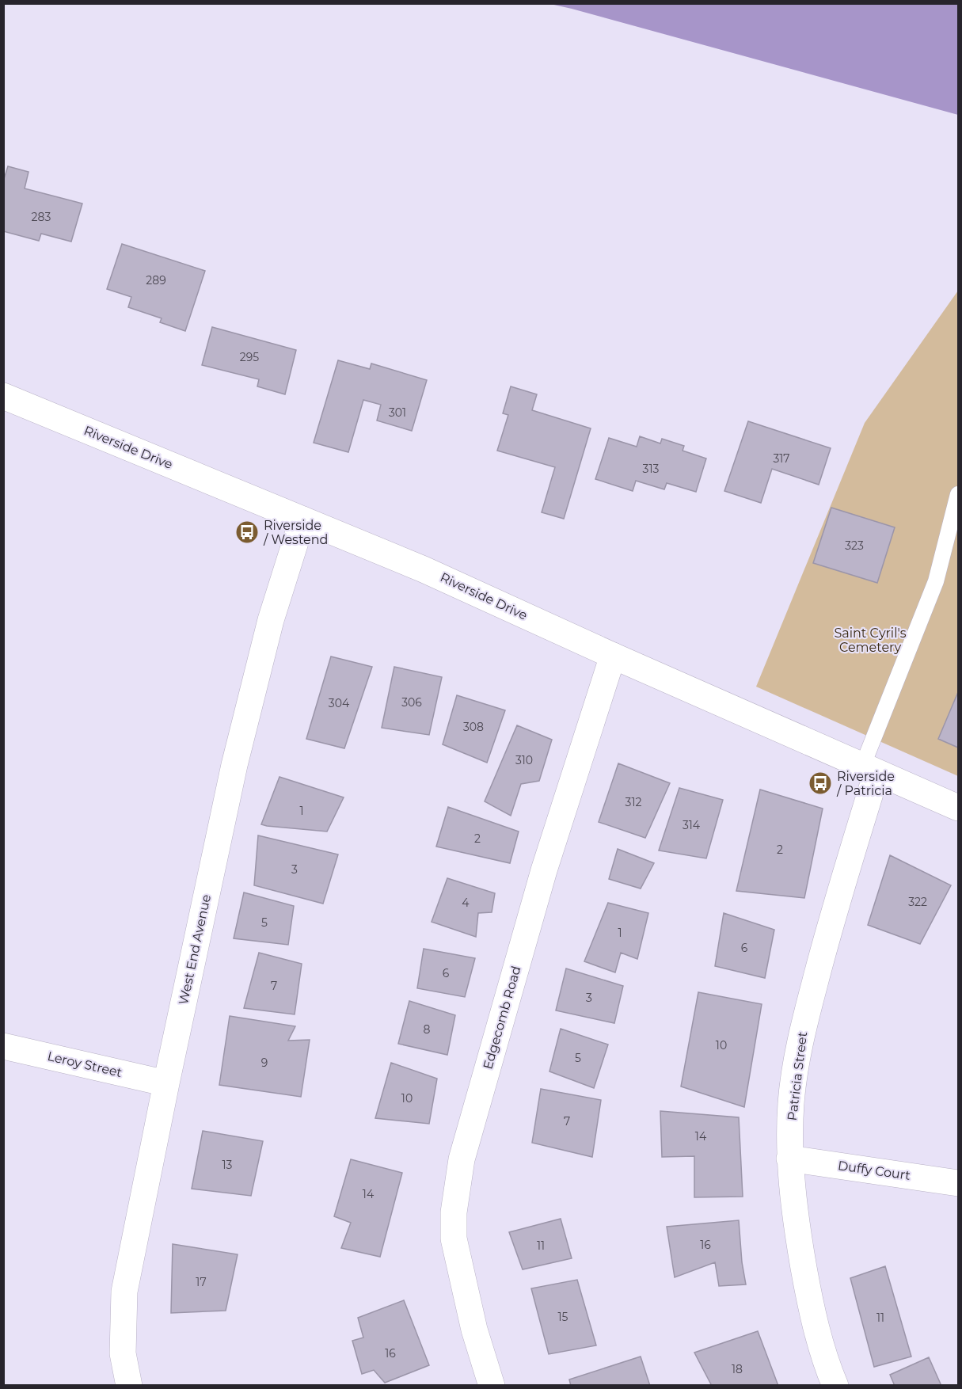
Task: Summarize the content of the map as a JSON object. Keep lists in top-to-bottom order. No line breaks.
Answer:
{"streets":{"street":["Riverside Drive","West End Avenue","Edgecomb Road","Leroy Street","Patricia Street","Duffy Court"]},"crossings":[["Riverside Drive","West End Avenue"],["Riverside Drive","Edgecomb Road"],["Riverside Drive","Patricia Street"],["West End Avenue","Leroy Street"],["Patricia Street","Duffy Court"]],"parks":["Saint Cyril's Cemetery"],"places":{"bus stop":["Riverside / Westend","Riverside / Patricia"]},"house_numbers":["283","289","295","301","317","313","323","306","304","308","310","312","1","314","2","2","3","322","4","5","1","6","6","7","3","8","10","5","9","10","7","14","13","14","16","11","17","15","11","16","18"]}
